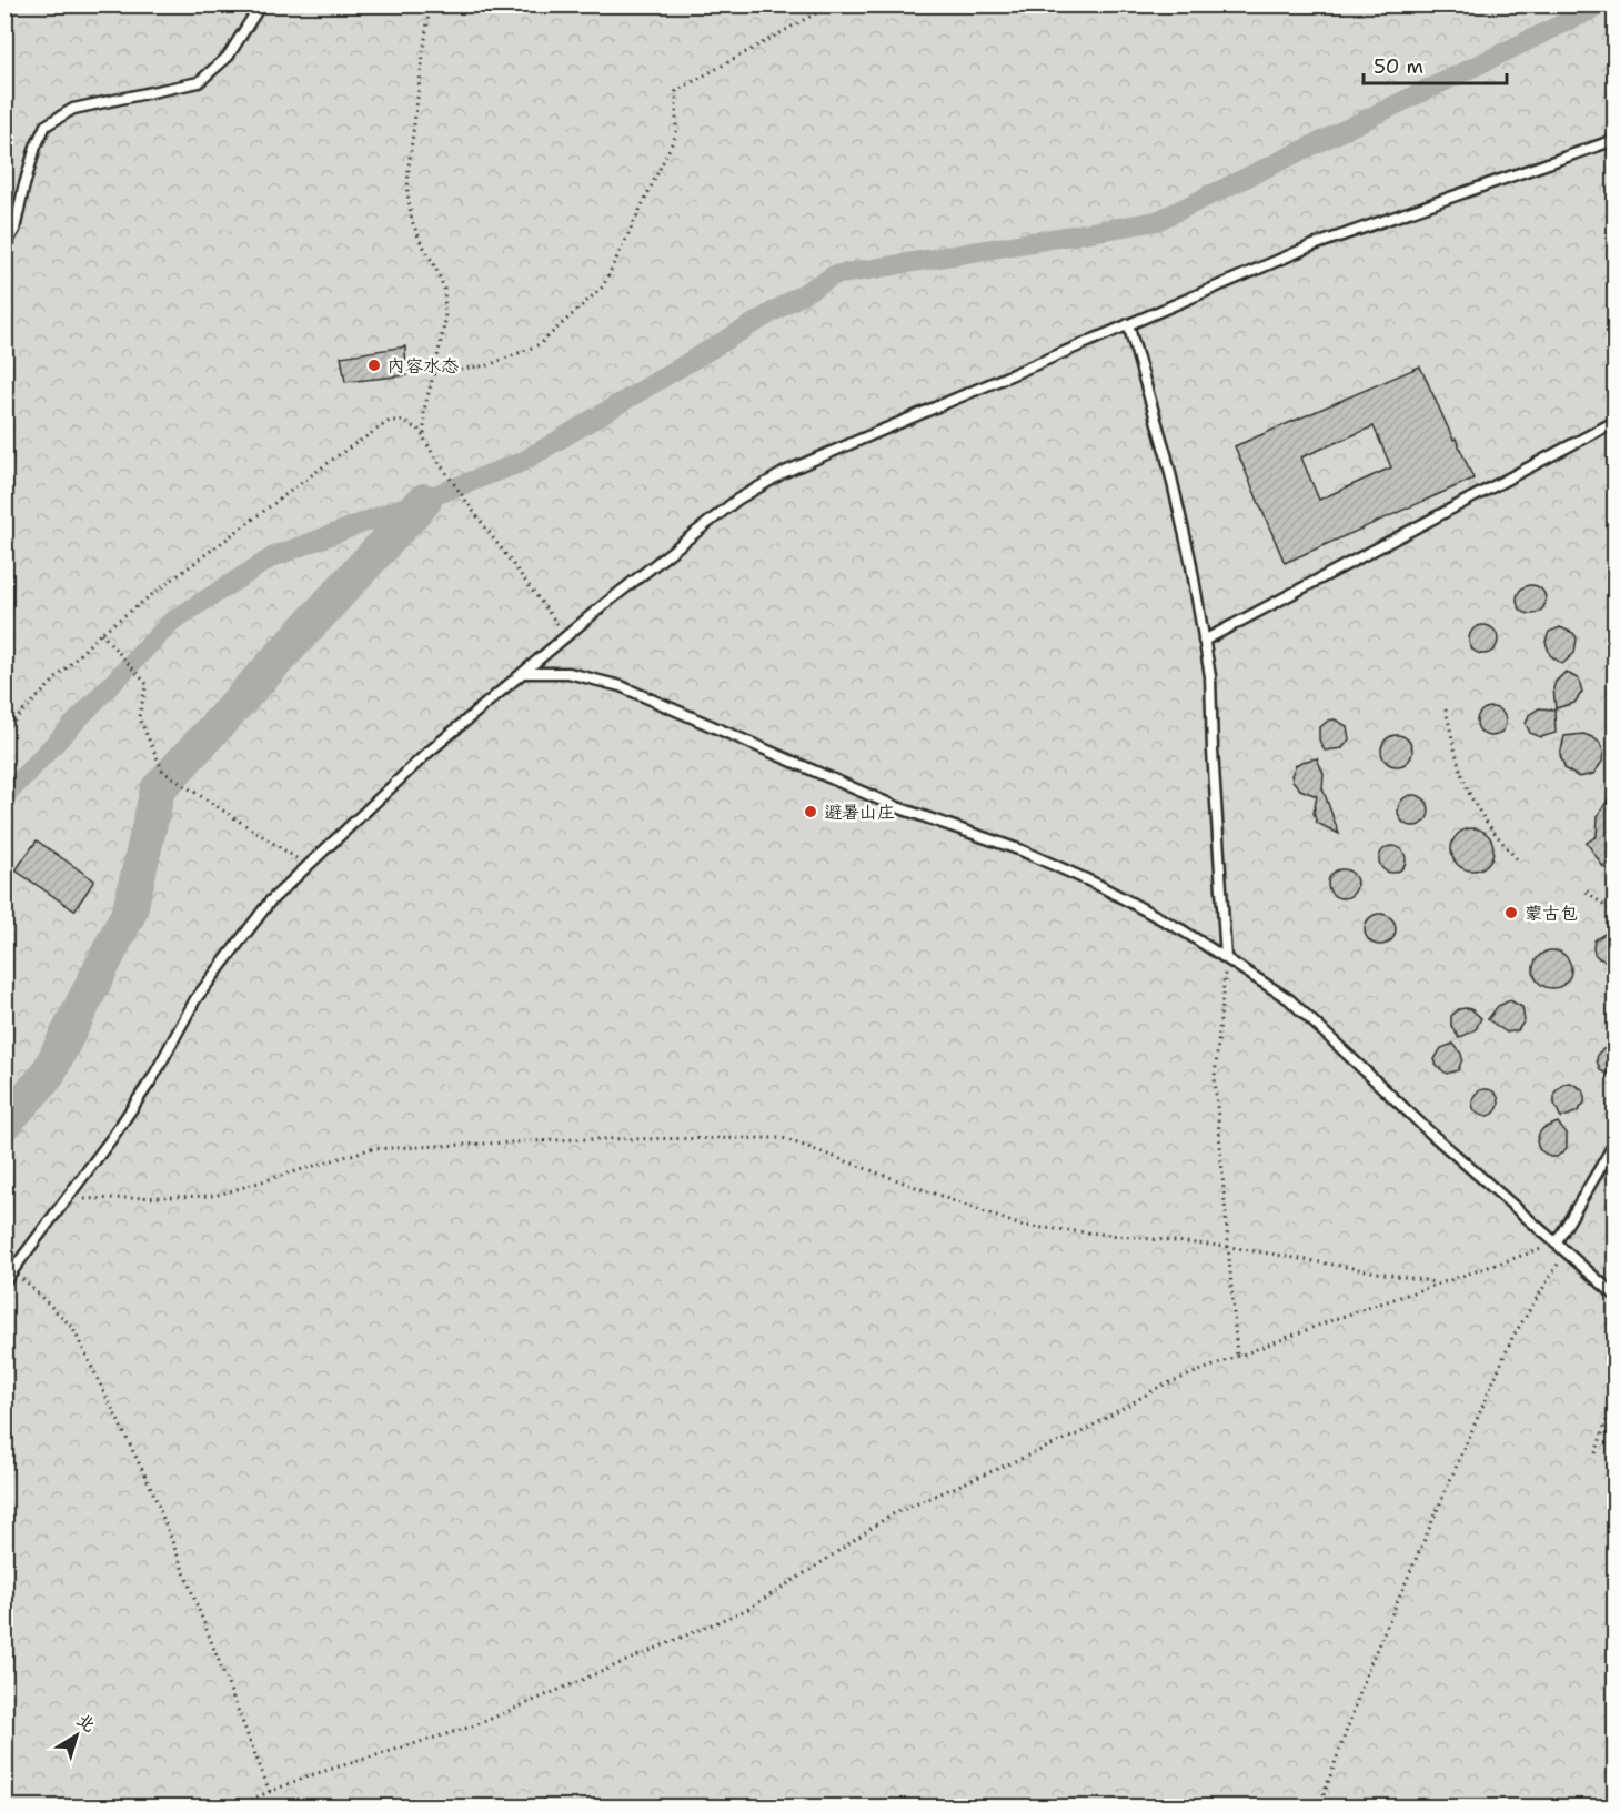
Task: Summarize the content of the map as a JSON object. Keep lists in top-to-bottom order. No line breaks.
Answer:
{"places":["内容水态","避暑山庄","蒙古包"],"scale_bar":"50 m","north":"top right"}
